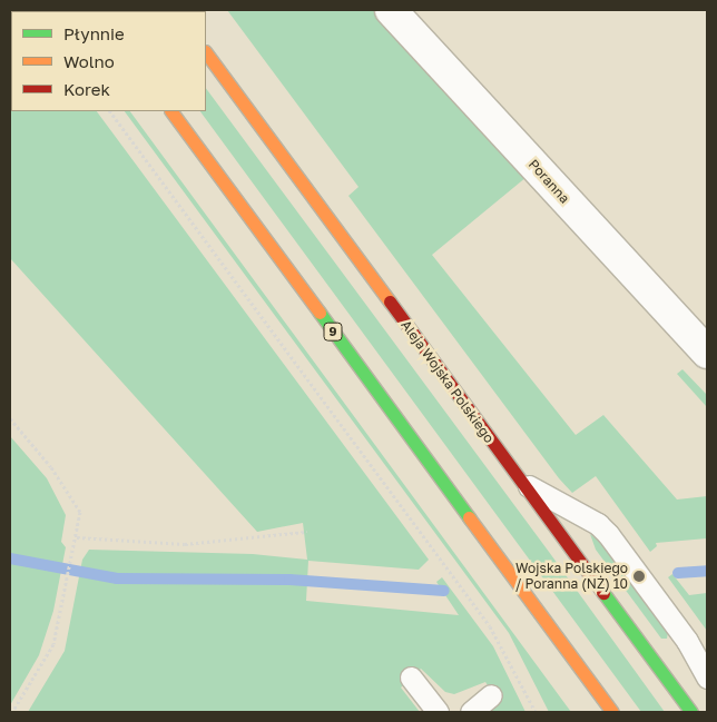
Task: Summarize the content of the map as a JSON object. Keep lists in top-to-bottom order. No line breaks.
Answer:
{"streets":{"main road":["9","Aleja Wojska Polskiego"],"street":["Poranna"]},"places":["Wojska Polskiego / Poranna (NŻ) 10"],"legend":["Płynnie","Wolno","Korek"]}
